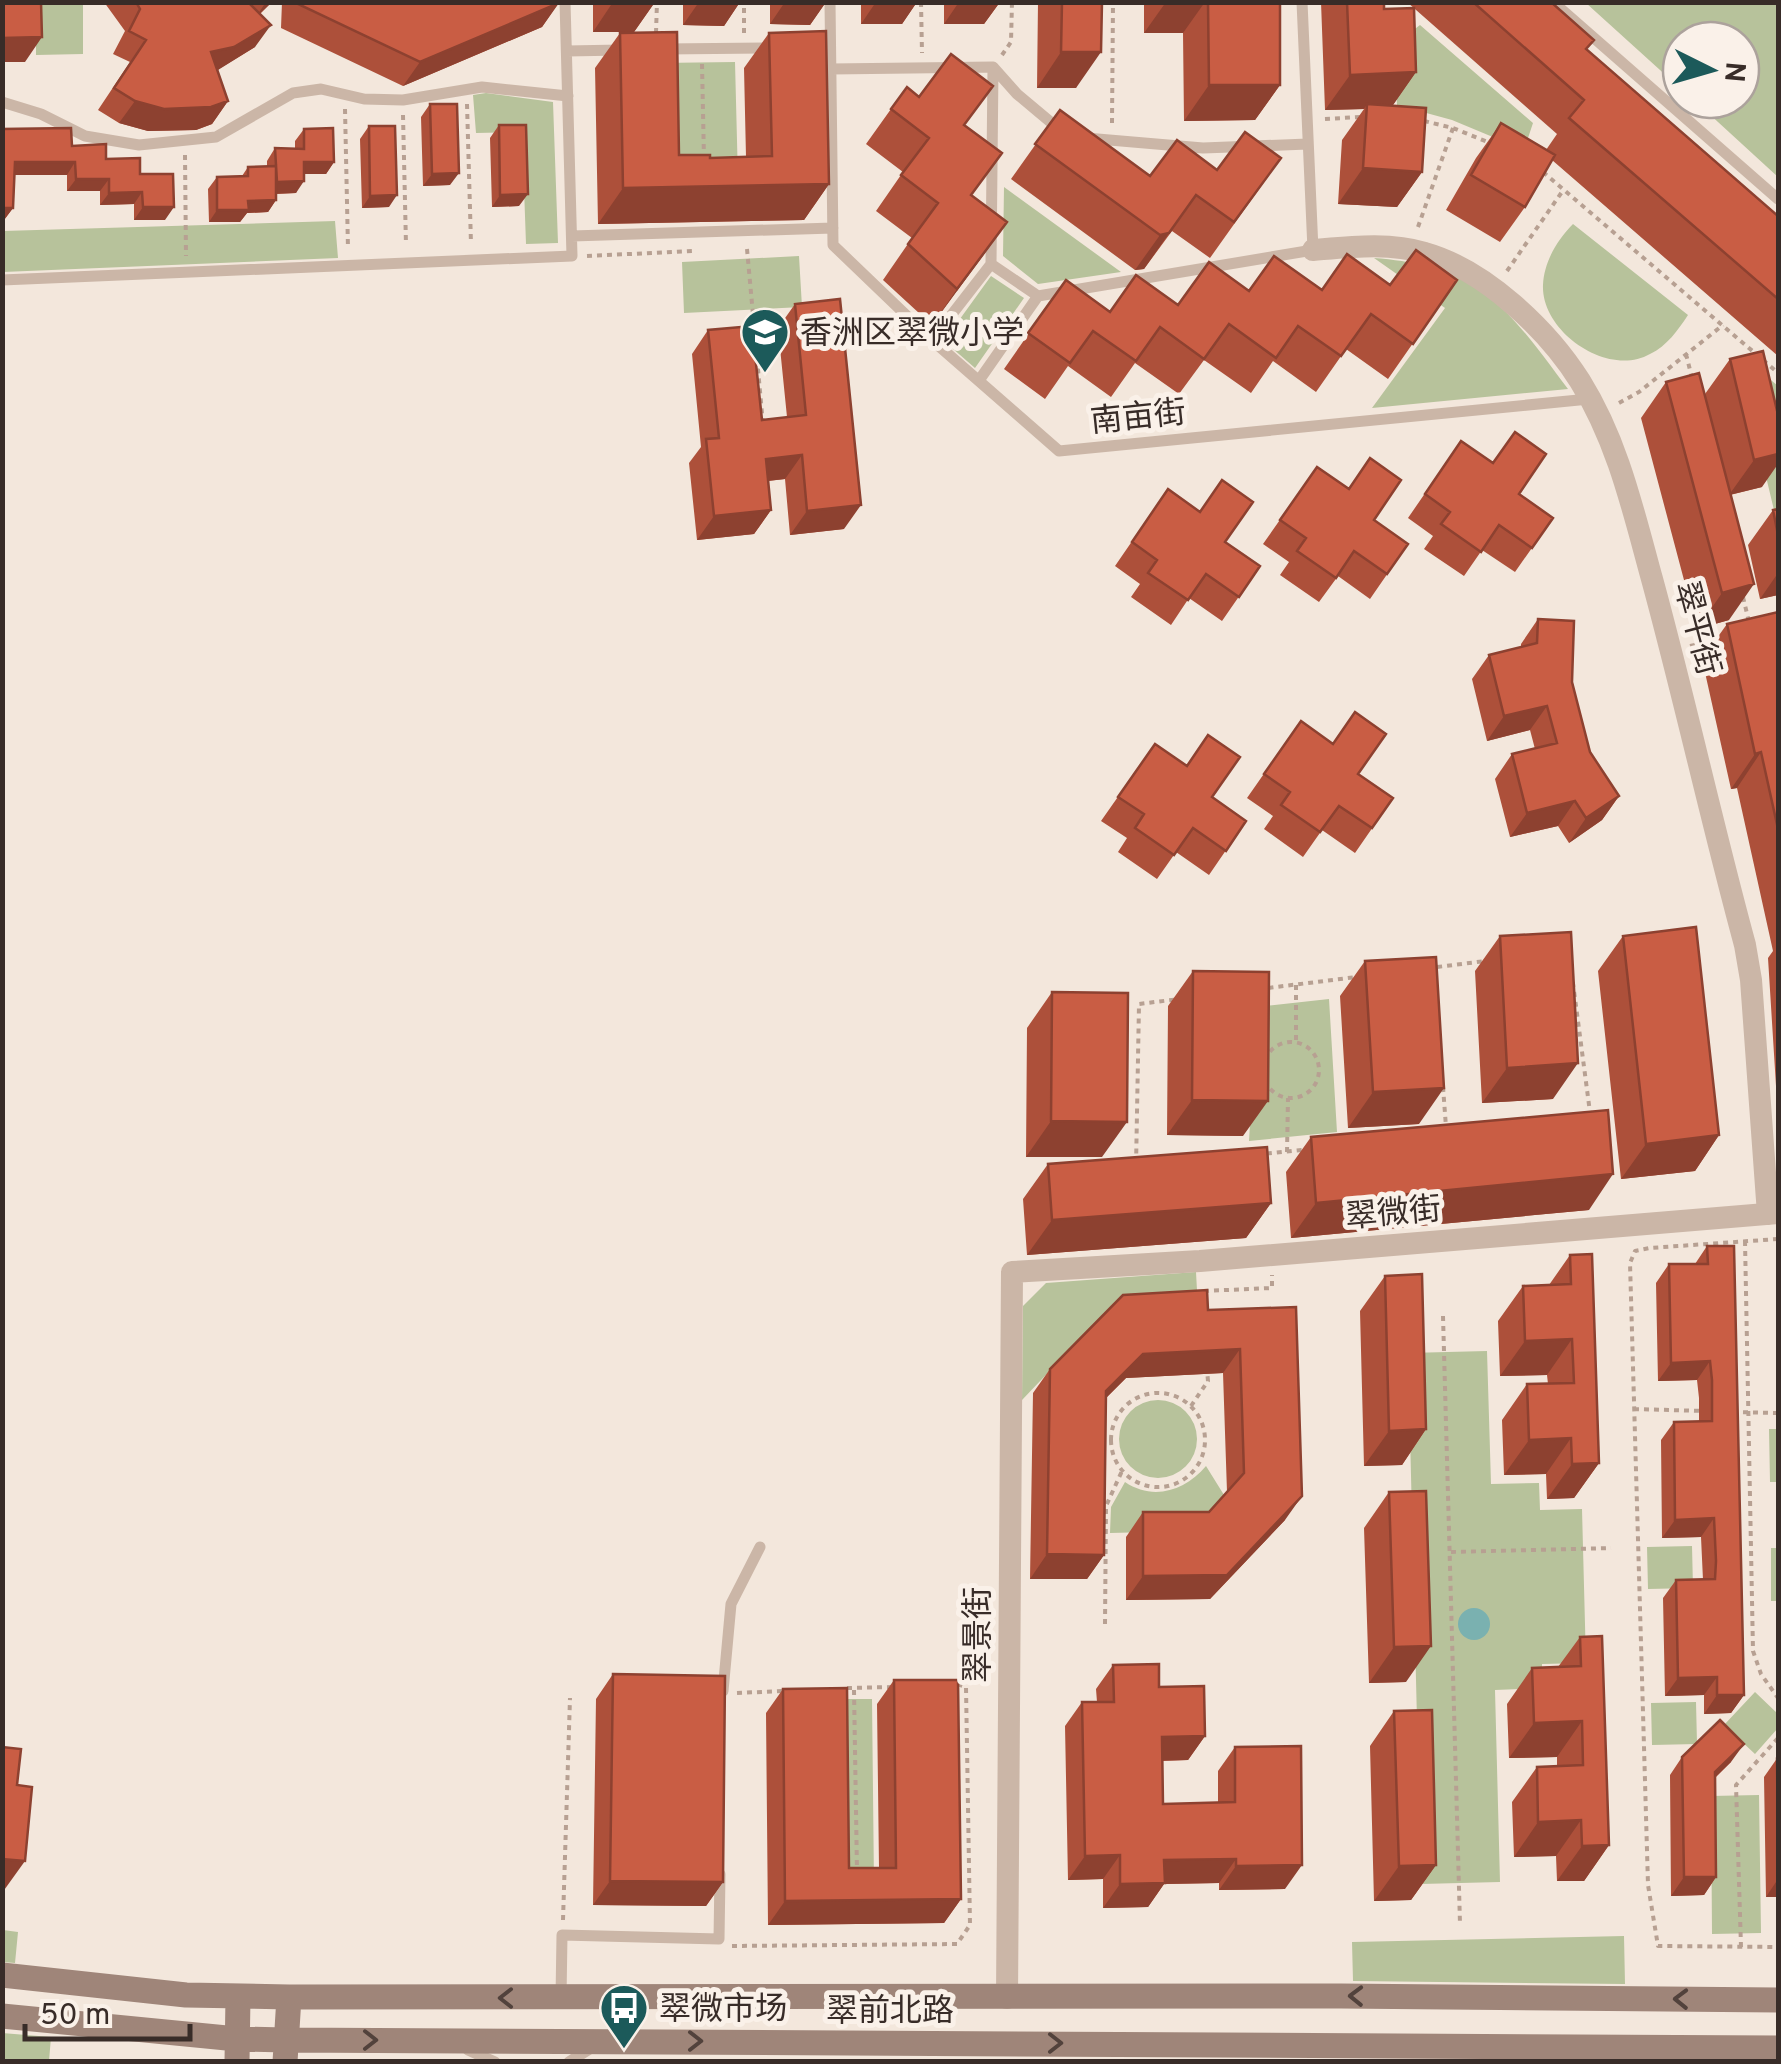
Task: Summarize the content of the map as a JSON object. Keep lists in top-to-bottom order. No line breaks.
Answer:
{"streets":{"main road":["翠前北路"],"street":["翠平街","翠微街","翠景街"],"lane":["南亩街"]},"crossings":[["南亩街","翠平街"],["翠平街","翠微街"],["翠微街","翠景街"],["翠景街","翠前北路"]],"places":{"school or university":["香洲区翠微小学"],"bus stop":["翠微市场"]},"scale_bar":"50 m","north":"right"}
